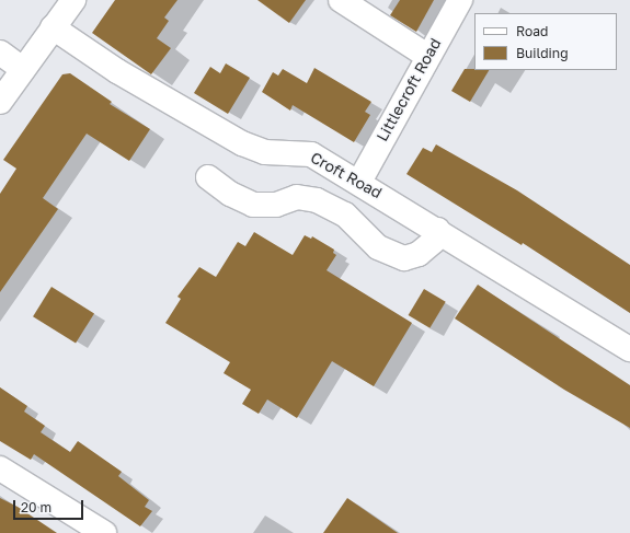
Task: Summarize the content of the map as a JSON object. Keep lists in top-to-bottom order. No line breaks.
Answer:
{"streets":{"street":["Littlecroft Road","Croft Road"]},"crossings":[["Littlecroft Road","Croft Road"]],"legend":["Road","Building"],"scale_bar":"20 m"}
